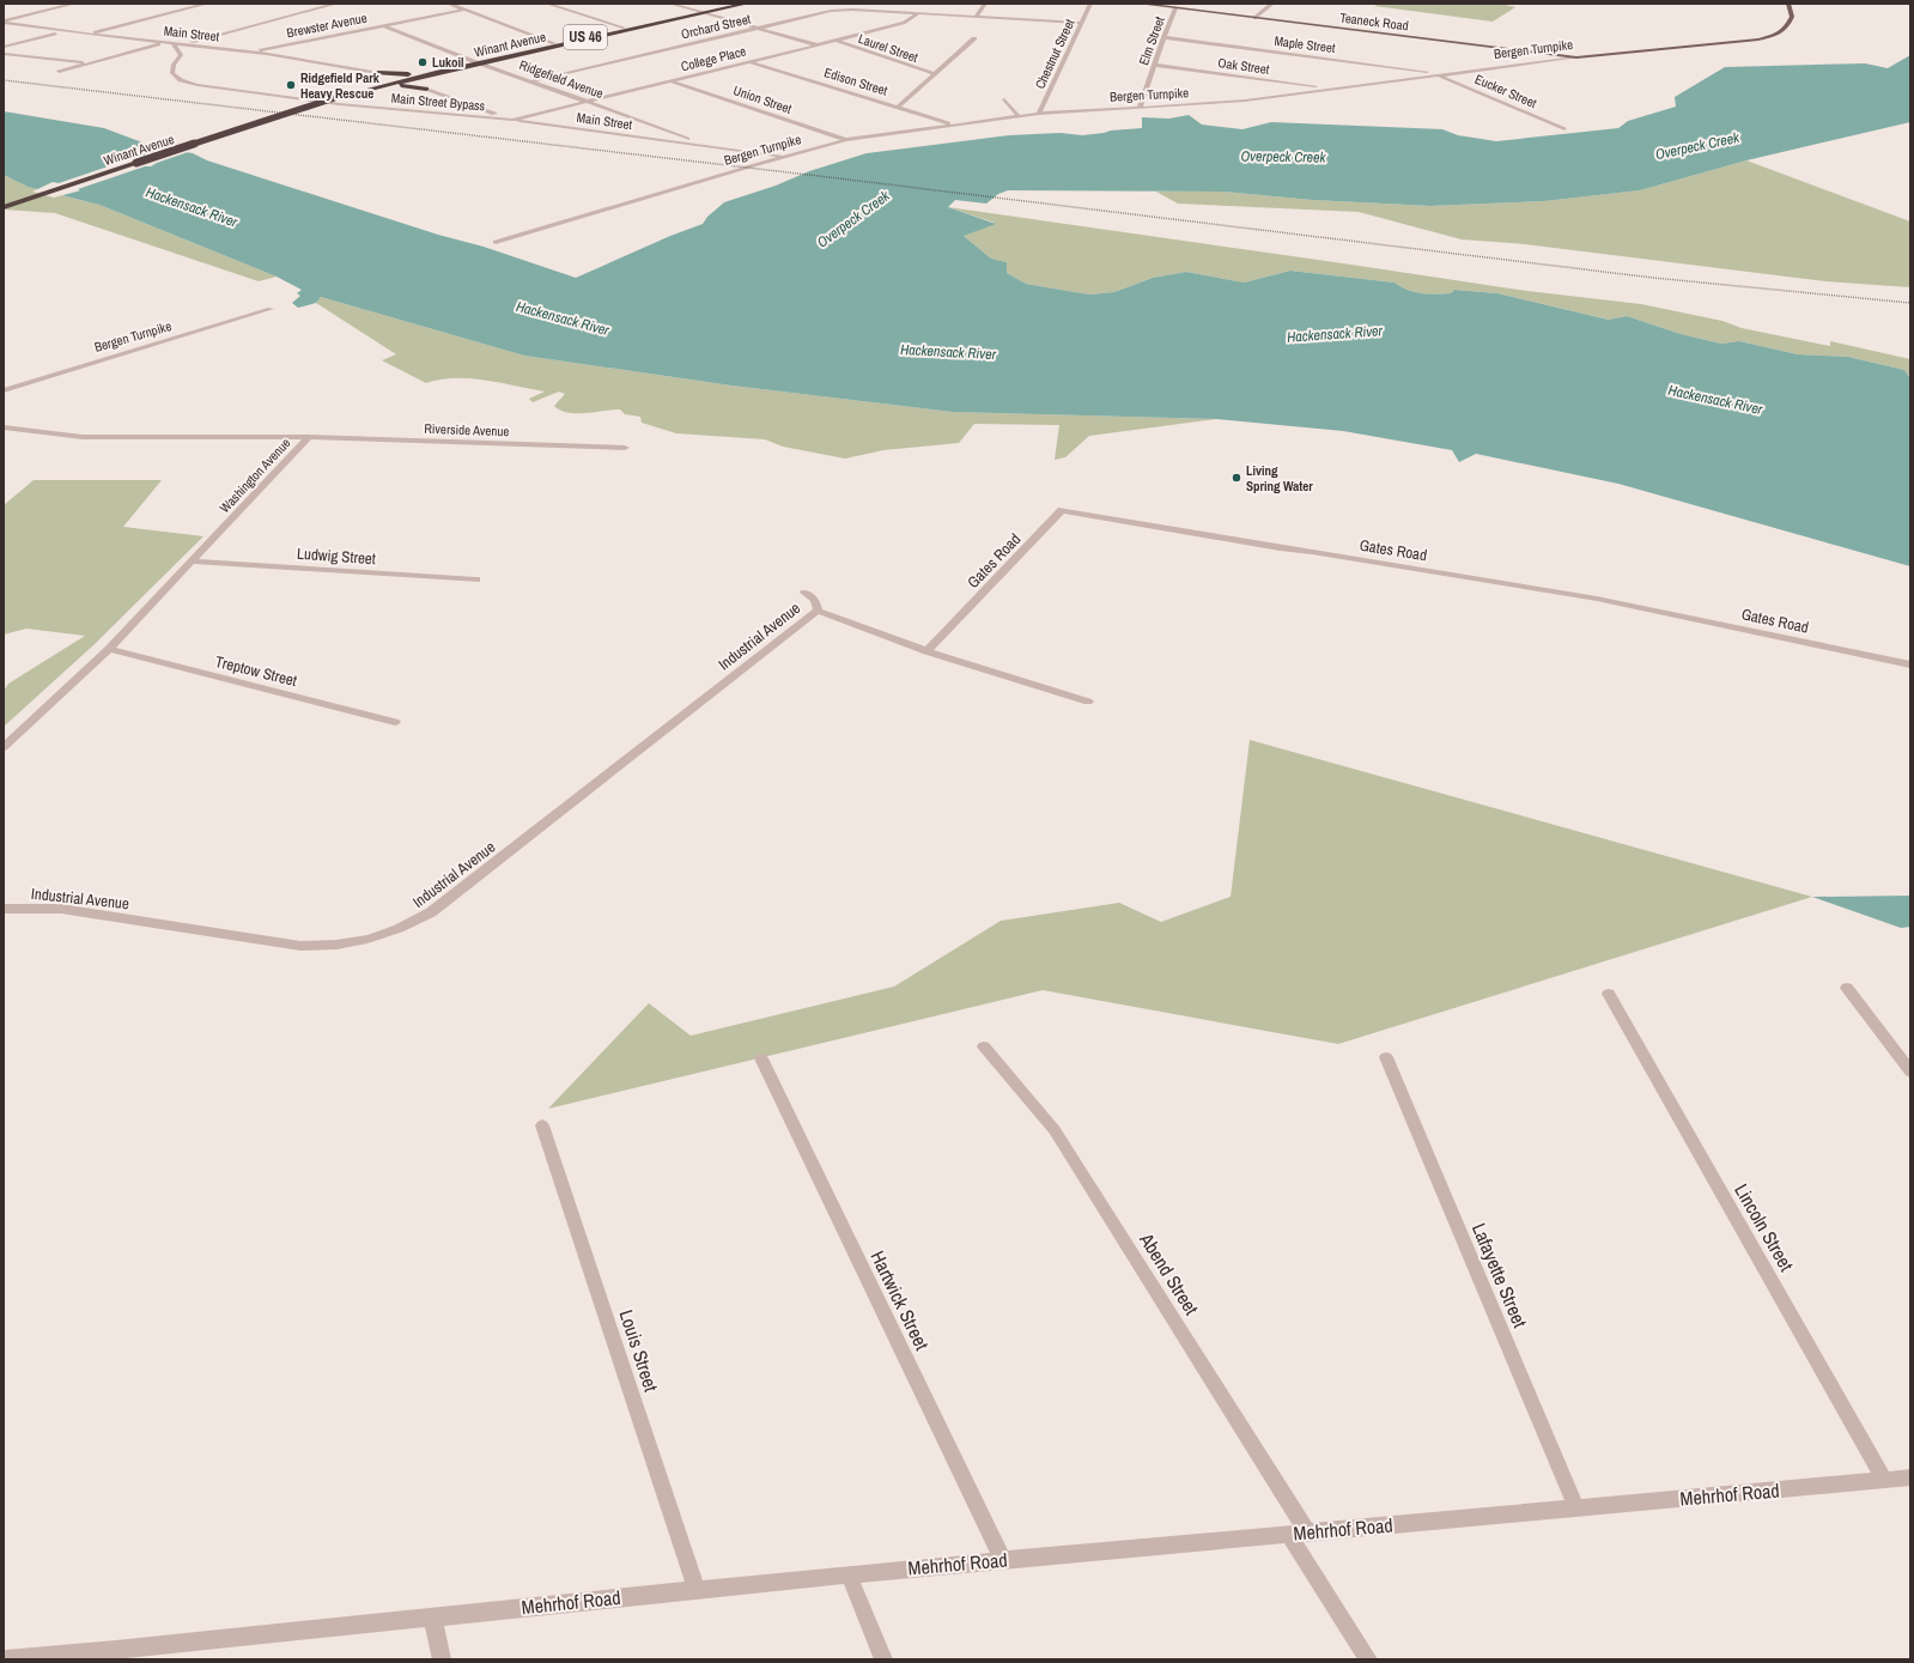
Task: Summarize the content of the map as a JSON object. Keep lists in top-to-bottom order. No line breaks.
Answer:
{"streets":{"highway":["US 46","Winant Avenue"],"main road":["Teaneck Road","Bergen Turnpike"],"street":["Brewster Avenue","Orchard Street","Main Street","Elm Street","Maple Street","Laurel Street","Chestnut Street","College Place","Oak Street","Ridgefield Avenue","Edison Street","Eucker Street","Union Street","Main Street Bypass","Riverside Avenue","Washington Avenue","Gates Road","Ludwig Street","Industrial Avenue","Treptow Street","Lincoln Street","Abend Street","Lafayette Street","Hartwick Street","Louis Street","Mehrhof Road"]},"crossings":[["Teaneck Road","Elm Street"],["Teaneck Road","Bergen Turnpike"],["Brewster Avenue","Main Street"],["Brewster Avenue","Ridgefield Avenue"],["Orchard Street","Chestnut Street"],["Orchard Street","College Place"],["Orchard Street","Ridgefield Avenue"],["Main Street","Bergen Turnpike"],["Main Street","College Place"],["Main Street","Ridgefield Avenue"],["Main Street","Main Street Bypass"],["Elm Street","Maple Street"],["Elm Street","Bergen Turnpike"],["Elm Street","Oak Street"],["Winant Avenue","Ridgefield Avenue"],["Maple Street","Bergen Turnpike"],["Maple Street","Eucker Street"],["Laurel Street","College Place"],["Bergen Turnpike","Chestnut Street"],["Bergen Turnpike","Oak Street"],["Bergen Turnpike","Edison Street"],["Bergen Turnpike","Eucker Street"],["Bergen Turnpike","Union Street"],["College Place","Ridgefield Avenue"],["College Place","Edison Street"],["College Place","Union Street"],["College Place","Main Street Bypass"],["Riverside Avenue","Washington Avenue"],["Washington Avenue","Ludwig Street"],["Washington Avenue","Treptow Street"],["Gates Road","Industrial Avenue"],["Lincoln Street","Mehrhof Road"],["Abend Street","Mehrhof Road"],["Lafayette Street","Mehrhof Road"],["Hartwick Street","Mehrhof Road"],["Louis Street","Mehrhof Road"]],"water":["Overpeck Creek","Hackensack River"],"places":["Lukoil","Ridgefield Park Heavy Rescue","Living Spring Water"]}
